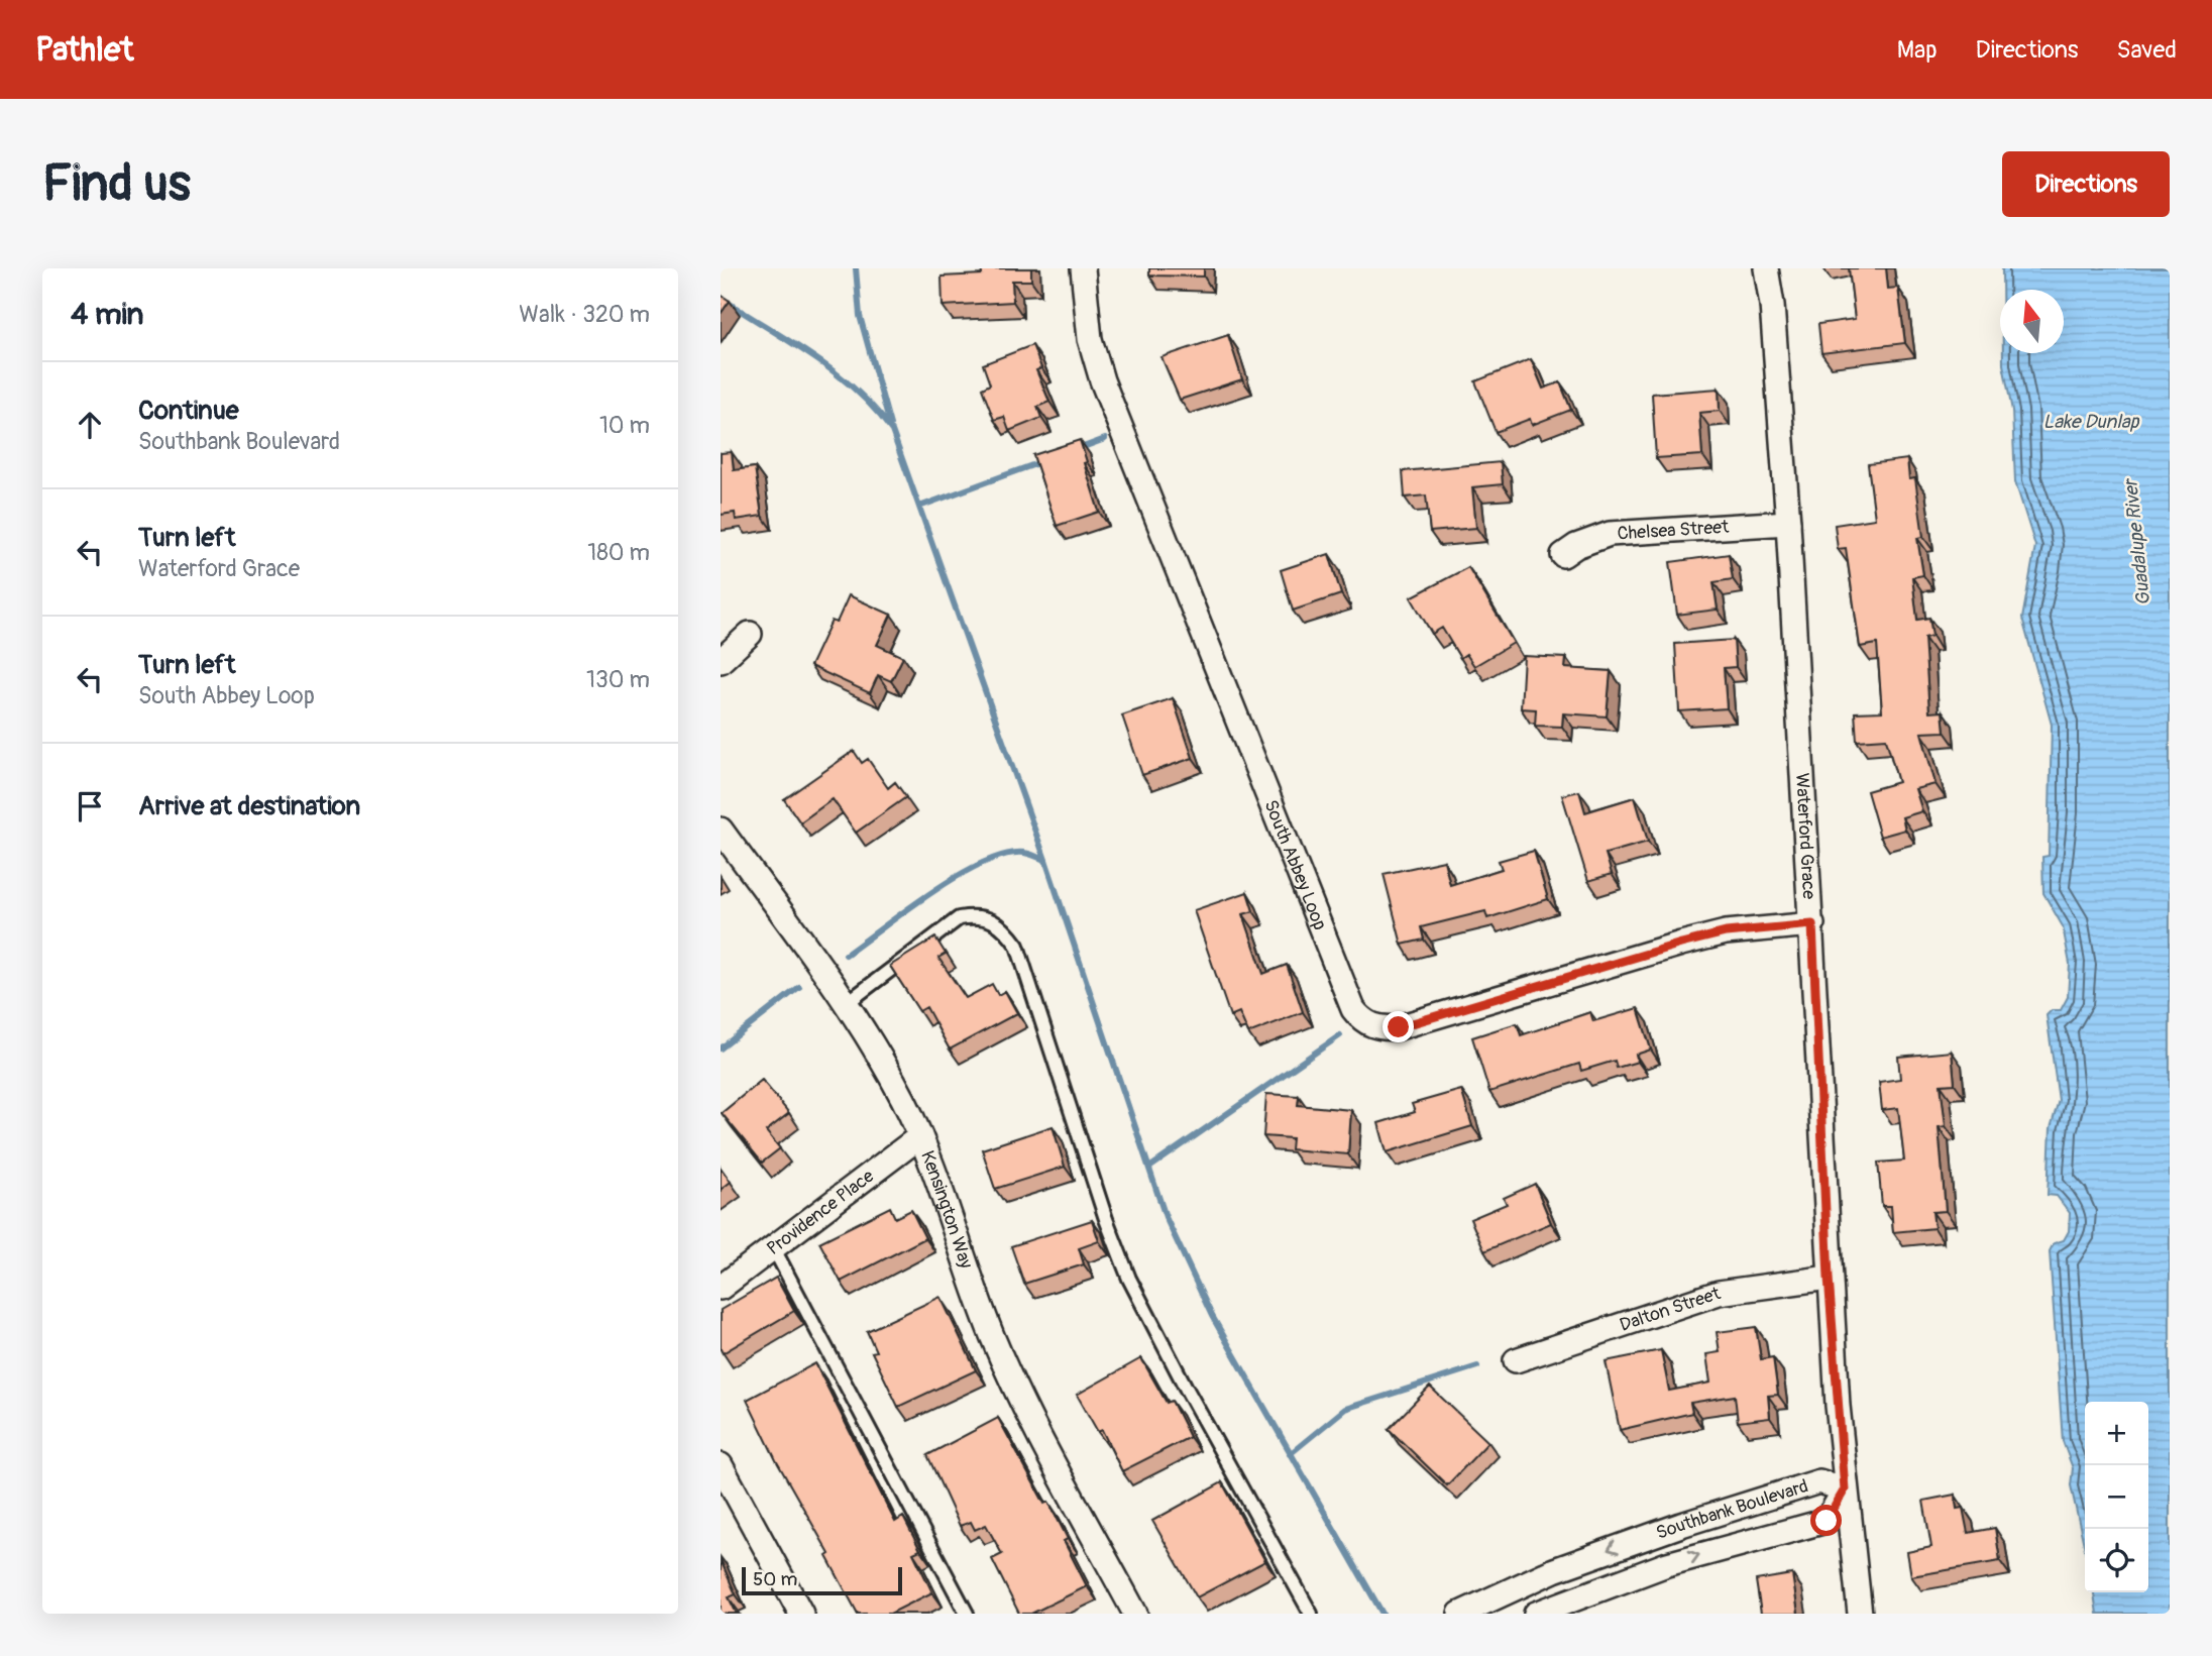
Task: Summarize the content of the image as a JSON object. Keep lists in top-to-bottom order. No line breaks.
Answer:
{"streets":{"street":["Chelsea Street","Waterford Grace","South Abbey Loop","Kensington Way","Providence Place","Dalton Street","Southbank Boulevard"]},"crossings":[["Chelsea Street","Waterford Grace"],["Waterford Grace","South Abbey Loop"],["Waterford Grace","Dalton Street"],["Waterford Grace","Southbank Boulevard"],["Kensington Way","Providence Place"]],"water":["Lake Dunlap","Guadalupe River"],"scale_bar":"50 m","north":"top","page":{"header":"Pathlet","nav":["Map","Directions","Saved"],"buttons":"Directions","title":"Find us","heading":["4 min","Walk · 320 m"],"list":[["Continue","Southbank Boulevard","10 m"],["Turn left","Waterford Grace","180 m"],["Turn left","South Abbey Loop","130 m"],"Arrive at destination"],"map_buttons":["+","−"],"scale":"50 m"}}
